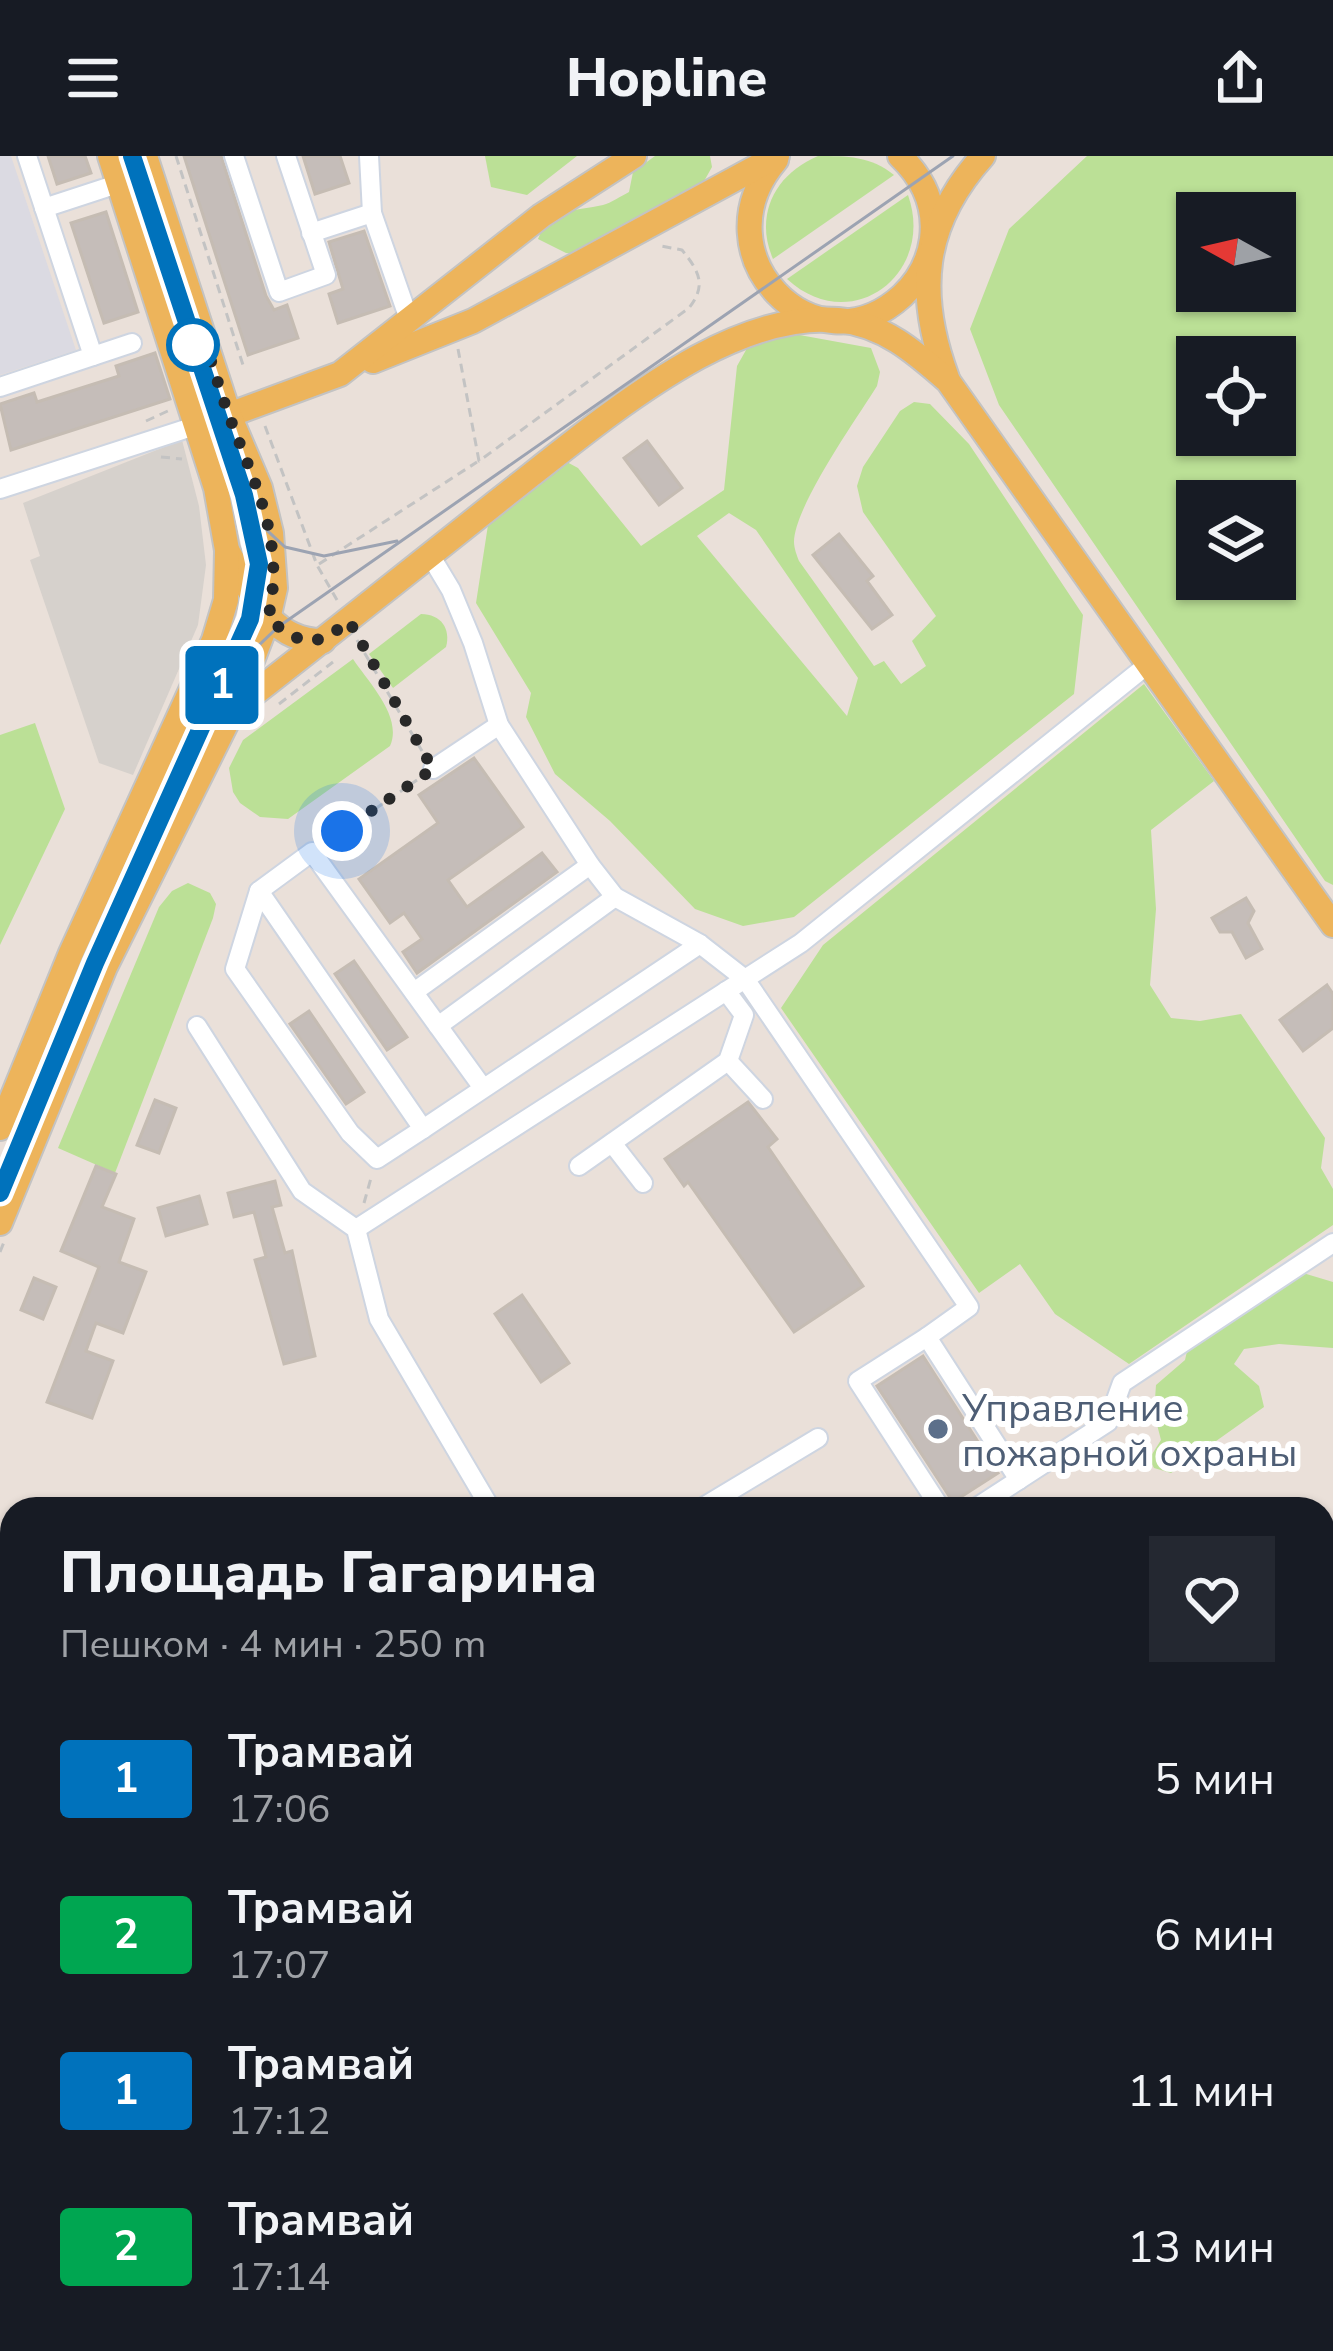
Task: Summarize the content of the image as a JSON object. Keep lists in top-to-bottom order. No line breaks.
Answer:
{"places":["Управление пожарной охраны"],"lines":["tram line 1"],"north":"left","page":{"header":"Hopline","on_map":"1","heading":["Площадь Гагарина","Пешком · 4 мин · 250 m"],"list":[{"mark":"1","name":"Трамвай","note":"17:06","value":"5 мин"},{"mark":"2","name":"Трамвай","note":"17:07","value":"6 мин"},{"mark":"1","name":"Трамвай","note":"17:12","value":"11 мин"},{"mark":"2","name":"Трамвай","note":"17:14","value":"13 мин"}]}}
